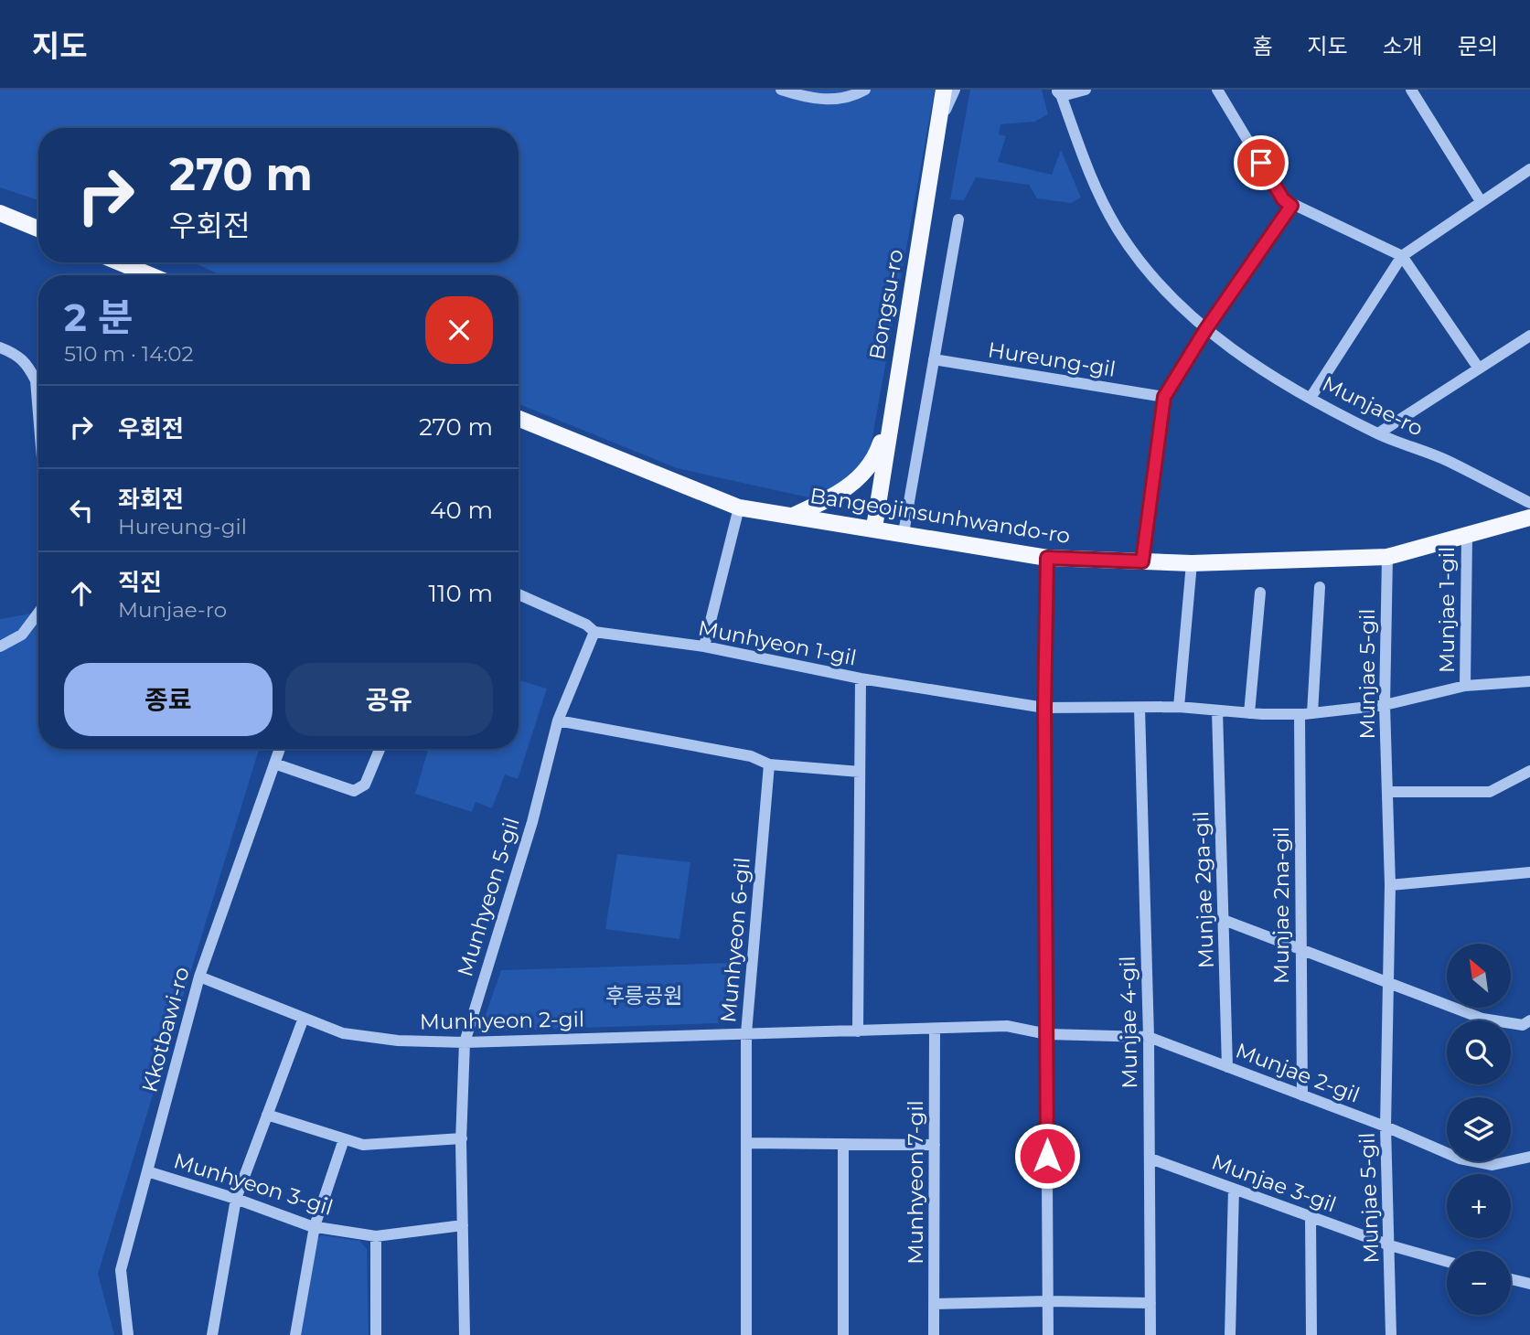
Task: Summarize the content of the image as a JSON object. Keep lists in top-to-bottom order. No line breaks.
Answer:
{"streets":{"main road":["Bongsu-ro","Bangeojinsunhwando-ro"],"street":["Hureung-gil","Munjae-ro","Munjae 1-gil","Munhyeon 1-gil","Munjae 5-gil","Munjae 2ga-gil","Munhyeon 5-gil","Munjae 2na-gil","Munhyeon 6-gil","Munhyeon 2-gil","Munjae 4-gil","Kkotbawi-ro","Munjae 2-gil","Munhyeon 7-gil","Munjae 3-gil","Munhyeon 3-gil"]},"crossings":[["Bongsu-ro","Bangeojinsunhwando-ro"],["Bangeojinsunhwando-ro","Munjae 1-gil"],["Bangeojinsunhwando-ro","Munjae 5-gil"],["Munjae 1-gil","Munhyeon 1-gil"],["Munjae 1-gil","Munjae 5-gil"],["Munjae 1-gil","Munjae 2ga-gil"],["Munjae 1-gil","Munjae 2na-gil"],["Munjae 1-gil","Munjae 4-gil"],["Munhyeon 1-gil","Munhyeon 5-gil"],["Munjae 5-gil","Munjae 2-gil"],["Munjae 5-gil","Munjae 3-gil"],["Munjae 2ga-gil","Munjae 2-gil"],["Munhyeon 5-gil","Munhyeon 2-gil"],["Munhyeon 5-gil","Munhyeon 3-gil"],["Munjae 2na-gil","Munjae 2-gil"],["Munhyeon 6-gil","Munhyeon 2-gil"],["Munhyeon 2-gil","Kkotbawi-ro"],["Munhyeon 2-gil","Munjae 2-gil"],["Munhyeon 2-gil","Munhyeon 7-gil"],["Munjae 4-gil","Munjae 2-gil"],["Munjae 4-gil","Munjae 3-gil"],["Kkotbawi-ro","Munhyeon 3-gil"]],"parks":["후릉공원"],"north":"top left","page":{"header":"지도","nav":["홈","지도","소개","문의"],"turn":["270 m","우회전"],"heading":["2 분","510 m · 14:02"],"list":[{"name":"우회전","value":"270 m"},{"name":"좌회전","note":"Hureung-gil","value":"40 m"},{"name":"직진","note":"Munjae-ro","value":"110 m"}],"buttons":["종료","공유"],"map_buttons":["+","−"]}}
